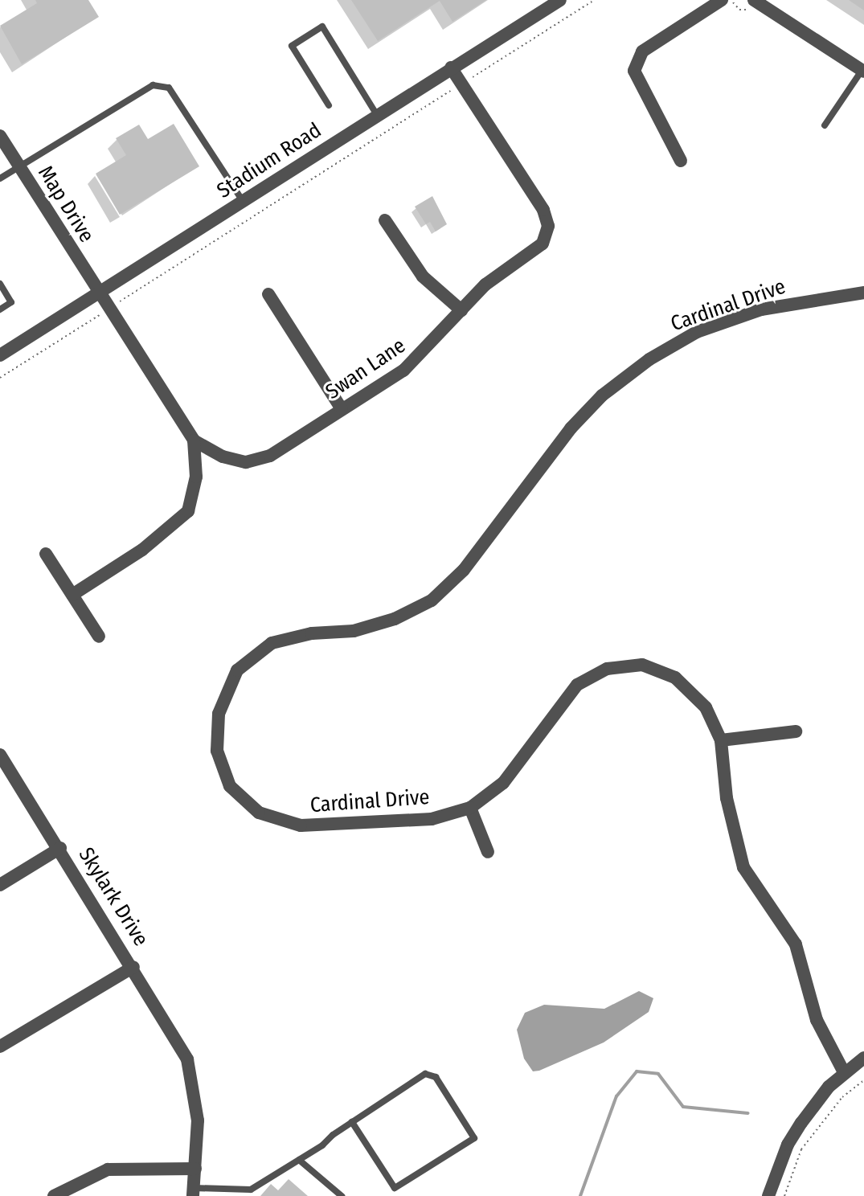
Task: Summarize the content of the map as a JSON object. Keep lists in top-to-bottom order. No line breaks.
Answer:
{"streets":{"street":["Stadium Road","Map Drive","Cardinal Drive","Swan Lane","Skylark Drive"]},"crossings":[["Stadium Road","Map Drive"],["Stadium Road","Swan Lane"],["Map Drive","Swan Lane"]]}
